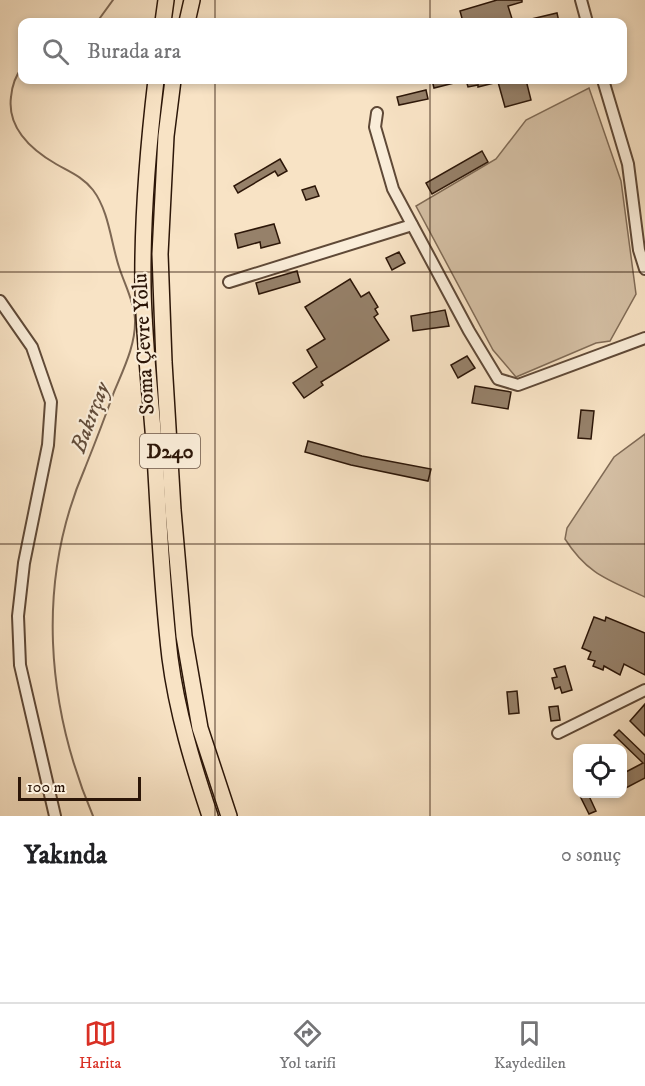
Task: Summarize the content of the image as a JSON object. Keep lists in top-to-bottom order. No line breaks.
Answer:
{"streets":{"highway":["Soma Çevre Yolu","D240"]},"water":["Bakırçay"],"scale_bar":"100 m","page":{"search":"Burada ara","scale":"100 m","heading":["Yakında","0 sonuç"],"nav":["Harita","Yol tarifi","Kaydedilen"]}}
